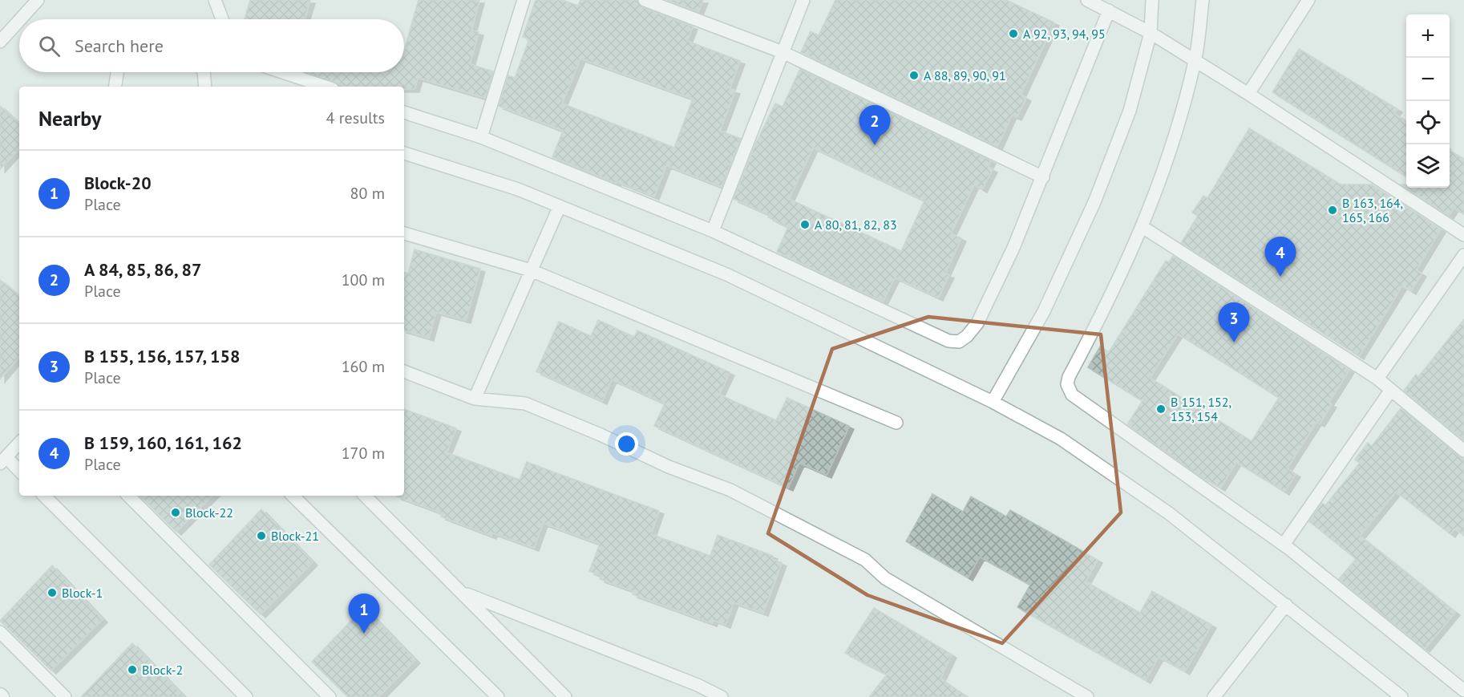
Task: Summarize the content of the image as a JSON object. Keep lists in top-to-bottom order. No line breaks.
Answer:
{"places":["A 92, 93, 94, 95","A 88, 89, 90, 91","B 163, 164, 165, 166","A 80, 81, 82, 83","B 151, 152, 153, 154","Block-22","Block-21","Block-1","Block-2"],"page":{"map_buttons":["+","−"],"search":"Search here","heading":["Nearby","4 results"],"pins":["2","4","3","1"],"list":[{"mark":"1","name":"Block-20","note":"Place","value":"80 m"},{"mark":"2","name":"A 84, 85, 86, 87","note":"Place","value":"100 m"},{"mark":"3","name":"B 155, 156, 157, 158","note":"Place","value":"160 m"},{"mark":"4","name":"B 159, 160, 161, 162","note":"Place","value":"170 m"}]}}
